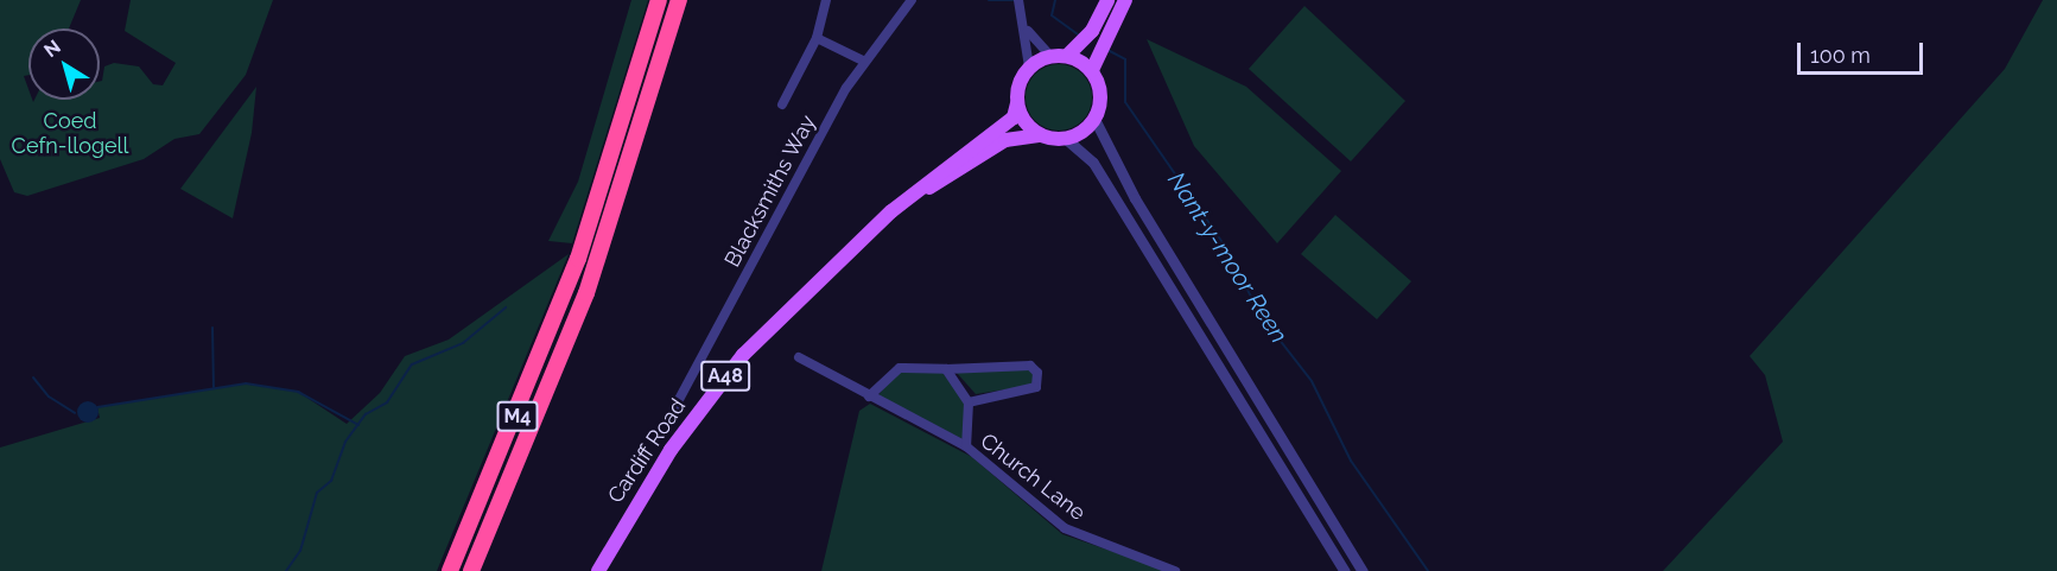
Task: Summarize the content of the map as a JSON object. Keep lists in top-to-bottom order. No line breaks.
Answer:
{"streets":{"highway":["M4"],"main road":["A48","Cardiff Road"],"street":["Blacksmiths Way","Church Lane"]},"water":["Nant-y-moor Reen"],"parks":["Coed Cefn-llogell"],"scale_bar":"100 m","north":"top left"}
